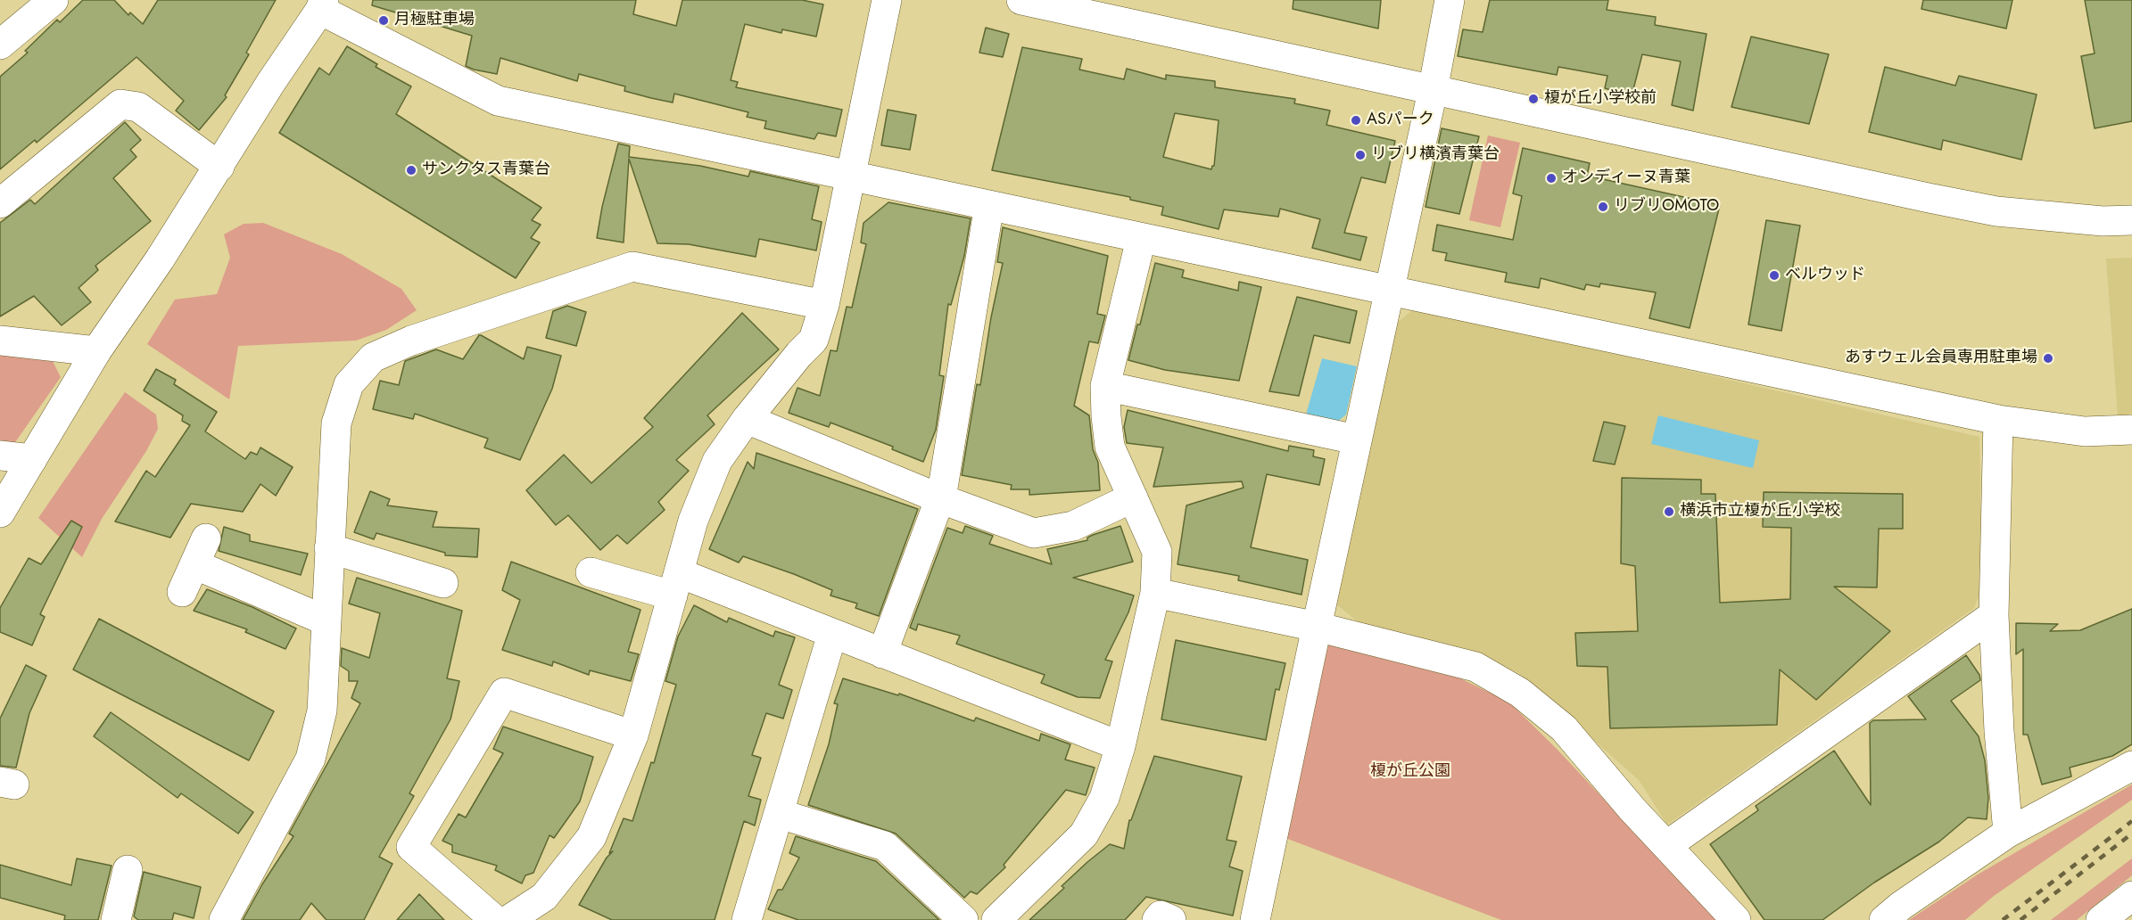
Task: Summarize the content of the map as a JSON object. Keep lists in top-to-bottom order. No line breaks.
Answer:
{"parks":["榎が丘公園"],"places":["月極駐車場","榎が丘小学校前","ASパーク","リブリ横濱青葉台","サンクタス青葉台","オンディーヌ青葉","リブリOMOTO","ベルウッド","あすウェル会員専用駐車場","横浜市立榎が丘小学校"]}
